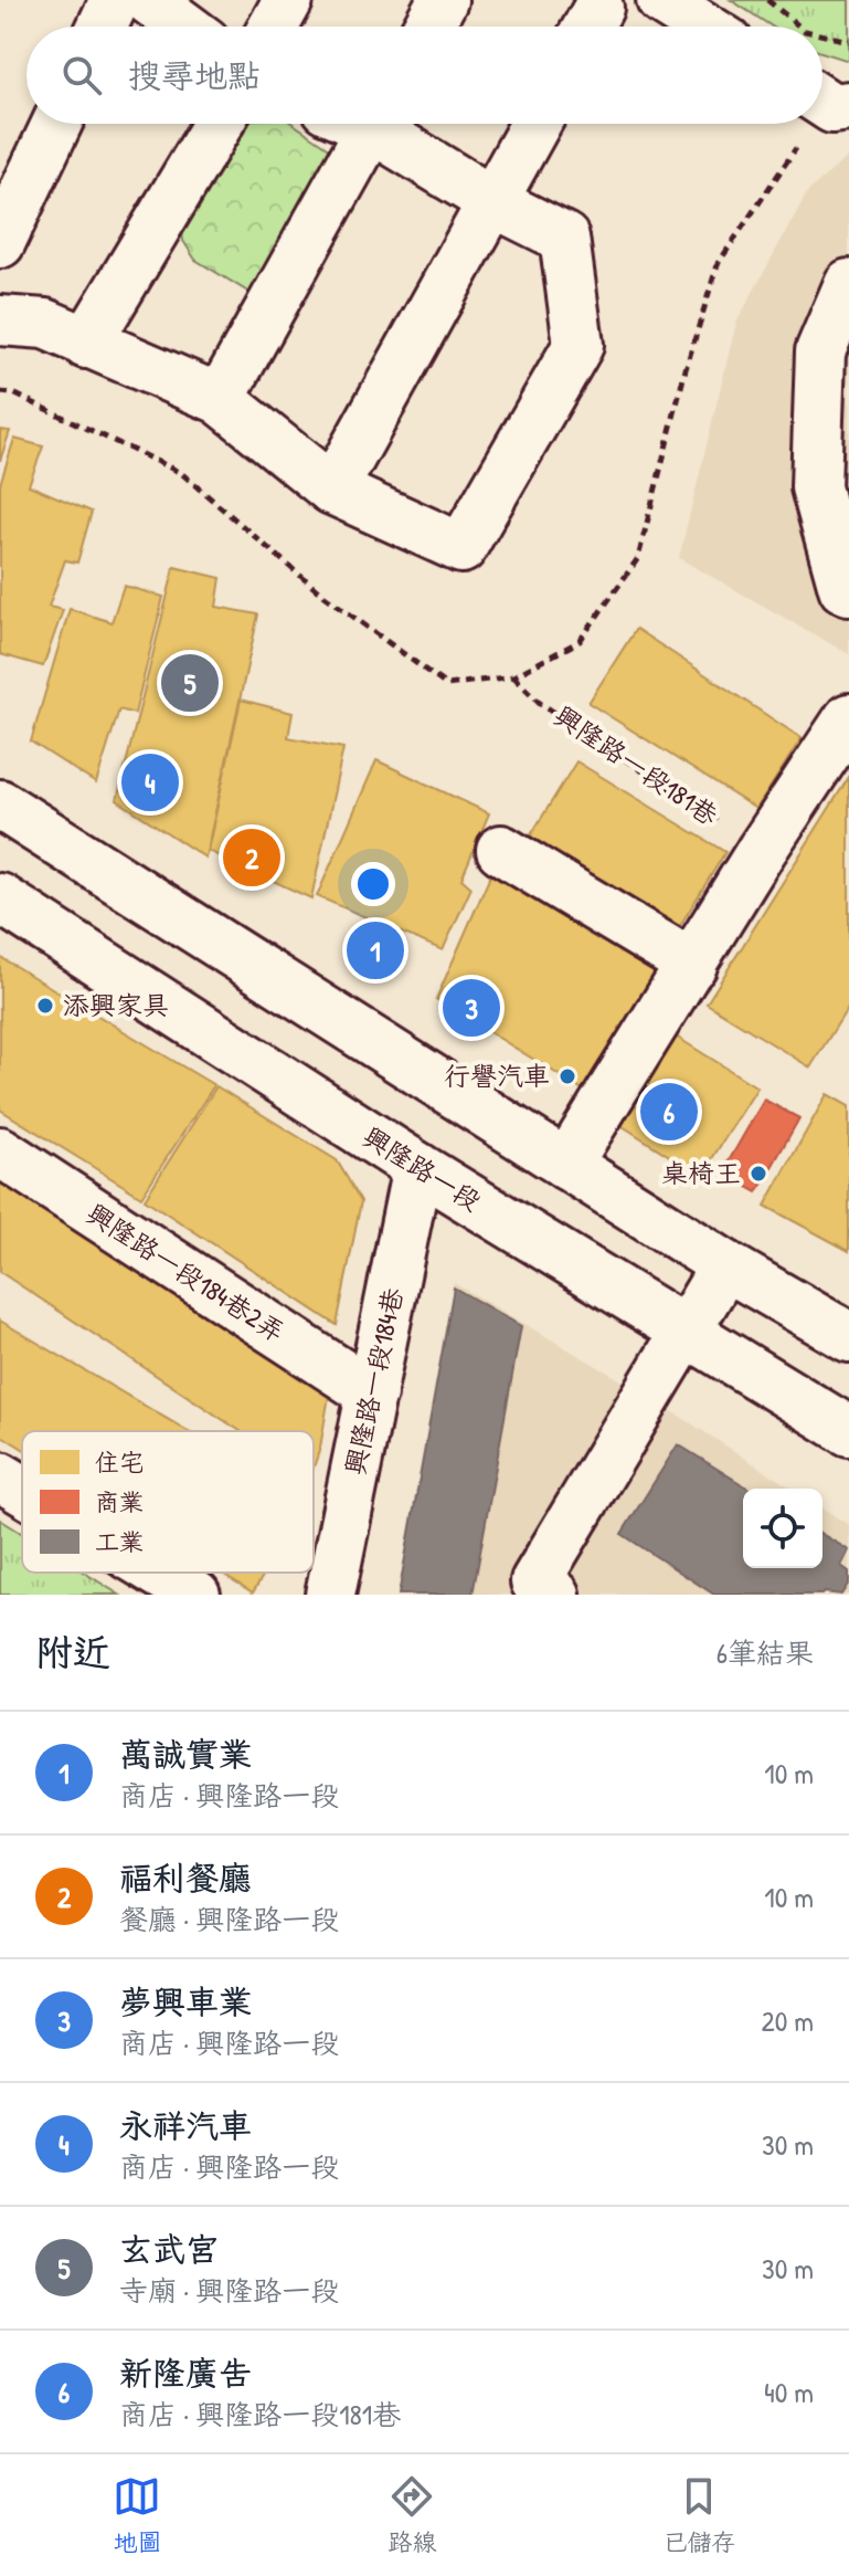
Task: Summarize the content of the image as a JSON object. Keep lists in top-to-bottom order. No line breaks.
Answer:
{"streets":{"street":["興隆路一段","興隆路一段184巷2弄","興隆路一段184巷"],"path":["興隆路一段181巷"]},"crossings":[["興隆路一段","興隆路一段184巷"],["興隆路一段184巷2弄","興隆路一段184巷"]],"places":["添興家具","行譽汽車","桌椅王"],"legend":["住宅","商業","工業"],"page":{"search":"搜尋地點","pins":["5","4","2","1","3","6"],"heading":["附近","6筆結果"],"list":[{"mark":"1","name":"萬誠實業","note":"商店 · 興隆路一段","value":"10 m"},{"mark":"2","name":"福利餐廳","note":"餐廳 · 興隆路一段","value":"10 m"},{"mark":"3","name":"夢興車業","note":"商店 · 興隆路一段","value":"20 m"},{"mark":"4","name":"永祥汽車","note":"商店 · 興隆路一段","value":"30 m"},{"mark":"5","name":"玄武宮","note":"寺廟 · 興隆路一段","value":"30 m"},{"mark":"6","name":"新隆廣告","note":"商店 · 興隆路一段181巷","value":"40 m"}],"nav":["地圖","路線","已儲存"]}}
